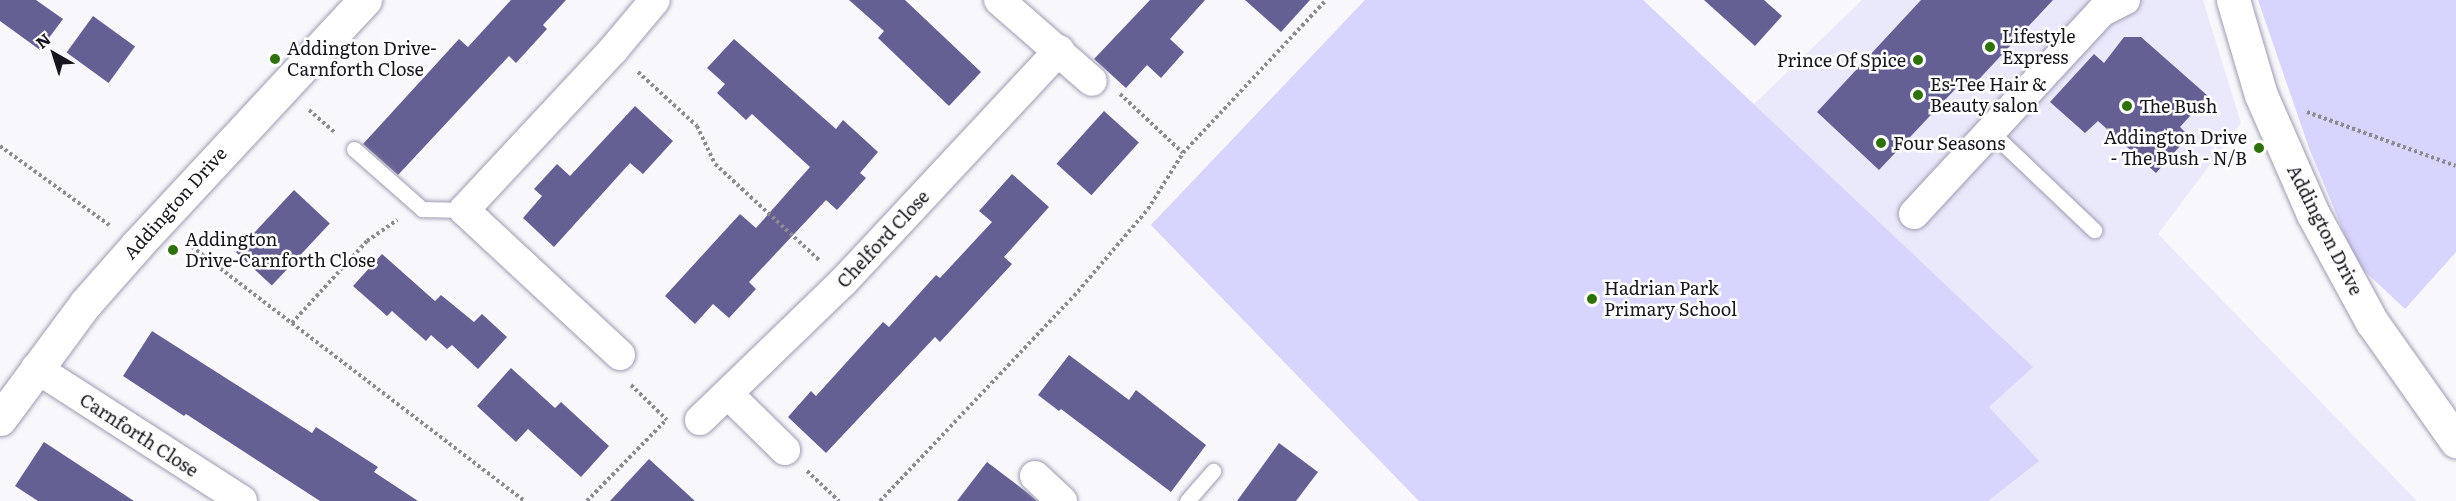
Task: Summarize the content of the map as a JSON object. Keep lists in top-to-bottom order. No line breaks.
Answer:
{"streets":{"street":["Addington Drive","Chelford Close","Carnforth Close"]},"crossings":[["Addington Drive","Carnforth Close"]],"places":["Lifestyle Express","Addington Drive- Carnforth Close","Prince Of Spice","Es-Tee Hair & Beauty salon","The Bush","Four Seasons","Addington Drive - The Bush - N/B","Addington Drive-Carnforth Close","Hadrian Park Primary School"],"north":"top left"}
